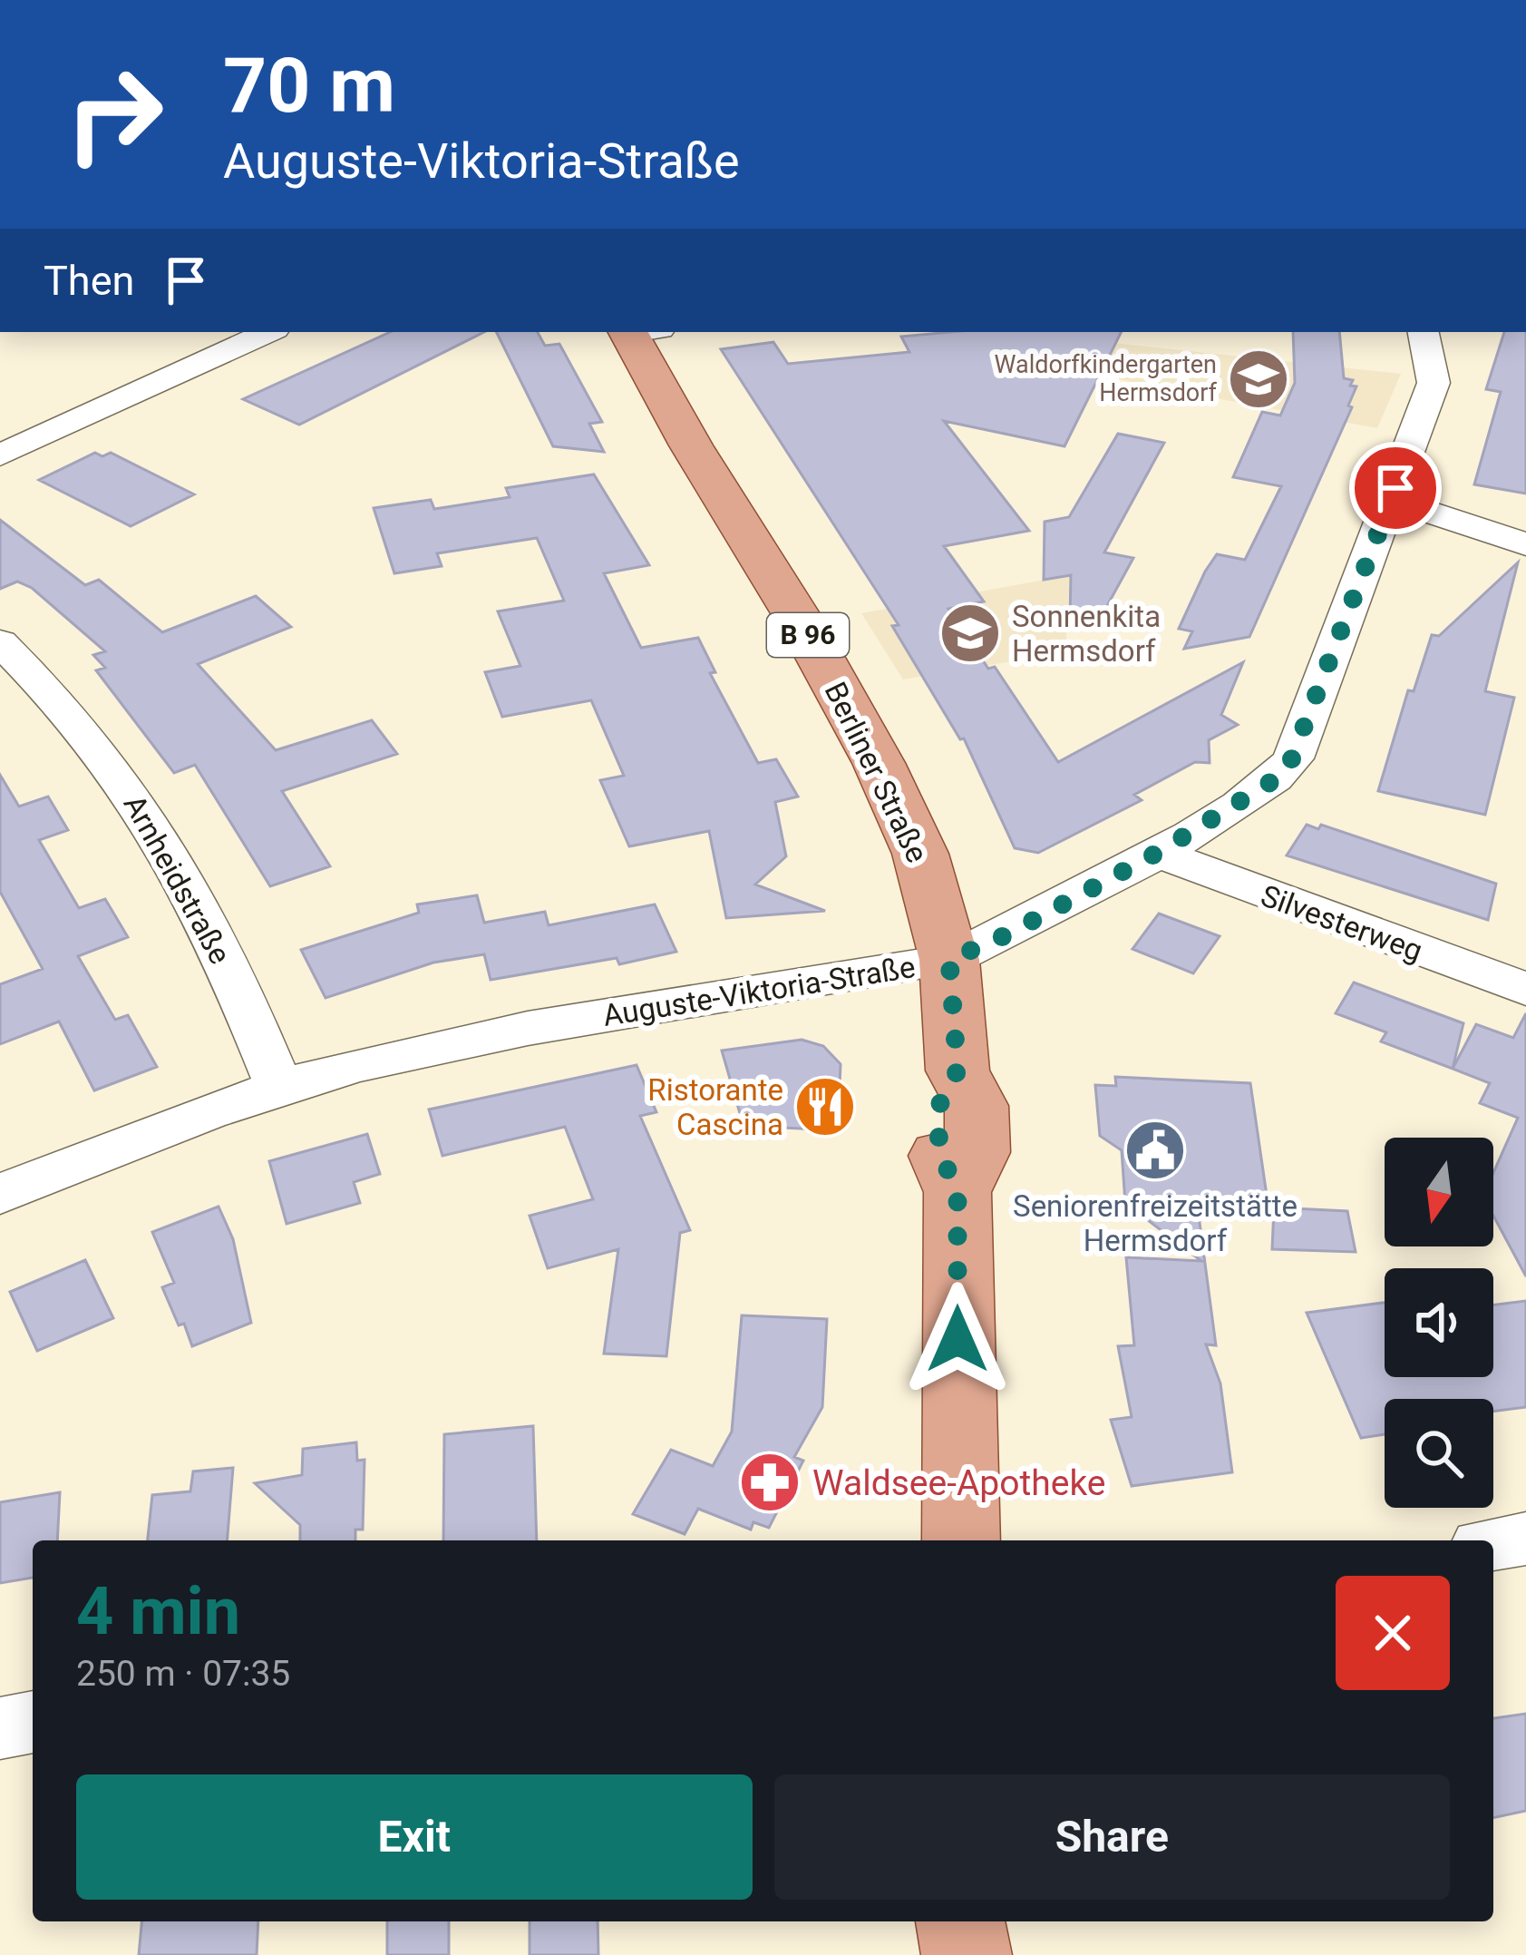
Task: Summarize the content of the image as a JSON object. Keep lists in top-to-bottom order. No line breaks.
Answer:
{"streets":{"main road":["B 96","Berliner Straße"],"street":["Arnheidstraße","Silvesterweg","Auguste-Viktoria-Straße"]},"crossings":[["Berliner Straße","Auguste-Viktoria-Straße"],["Arnheidstraße","Auguste-Viktoria-Straße"],["Silvesterweg","Auguste-Viktoria-Straße"]],"places":{"school or university":["Waldorfkindergarten Hermsdorf","Sonnenkita Hermsdorf"],"restaurant":["Ristorante Cascina"],"public building":["Seniorenfreizeitstätte Hermsdorf"],"pharmacy":["Waldsee-Apotheke"]},"north":"bottom","page":{"turn":["70 m","Auguste-Viktoria-Straße"],"then":"Then","heading":["4 min","250 m · 07:35"],"buttons":["Exit","Share"]}}
